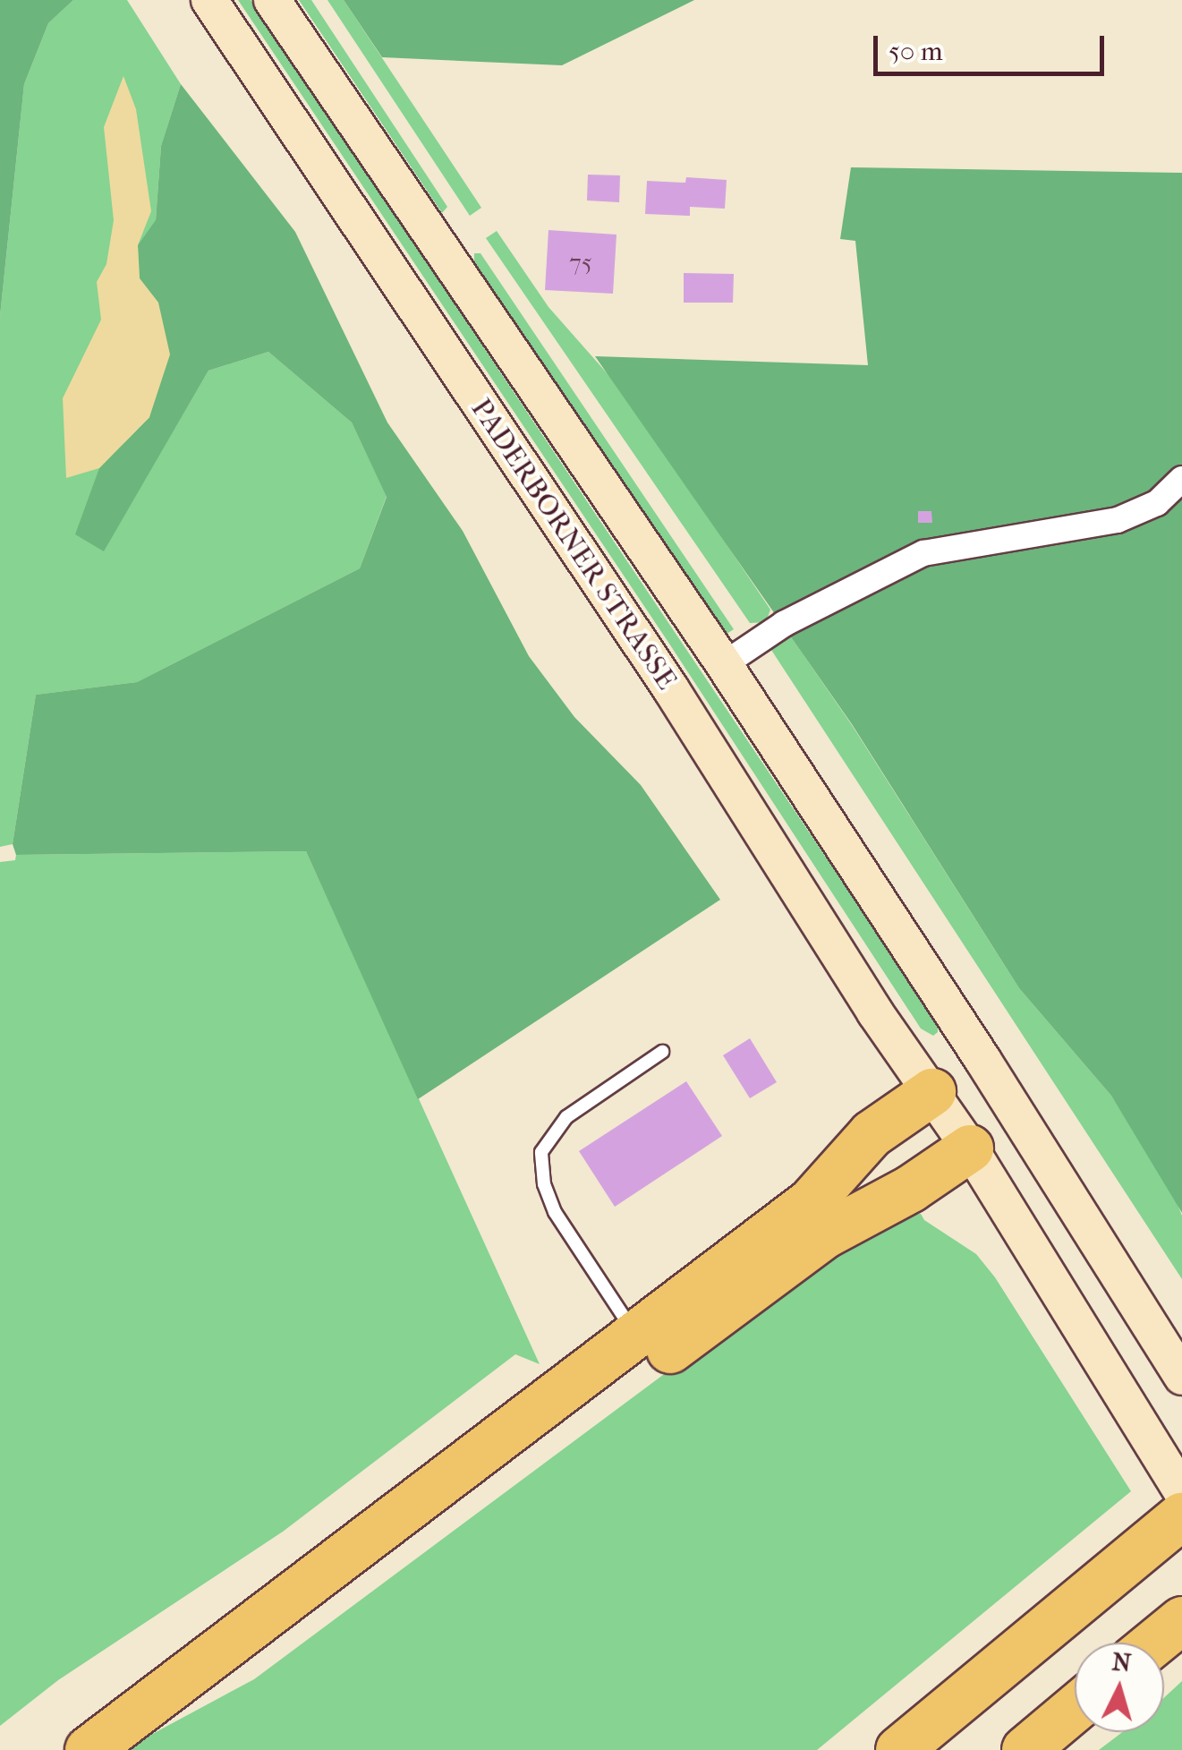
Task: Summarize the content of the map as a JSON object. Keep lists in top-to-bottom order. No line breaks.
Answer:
{"streets":{"main road":["PADERBORNER STRASSE"]},"house_numbers":["75"],"scale_bar":"50 m","north":"top"}
